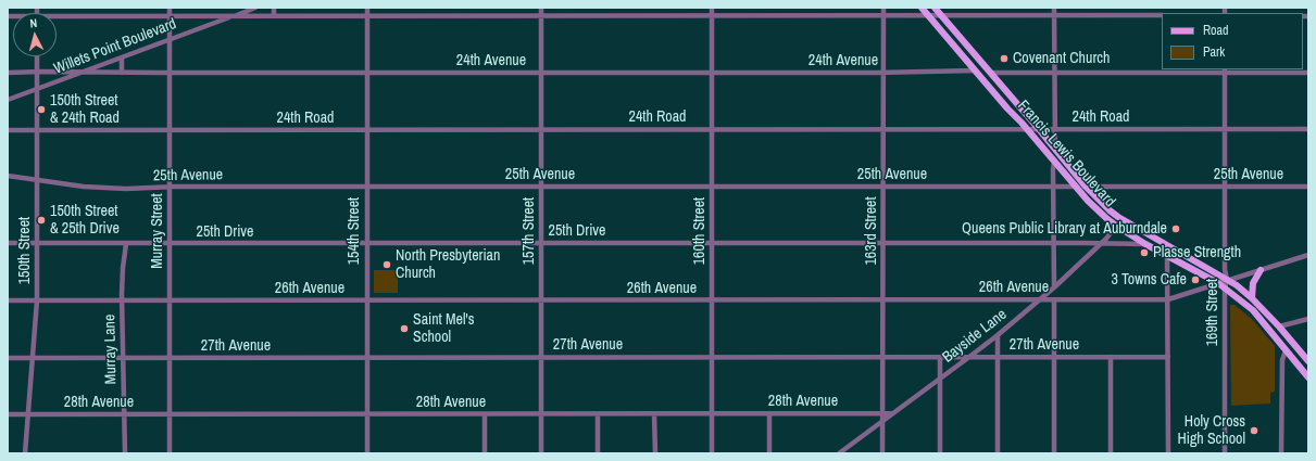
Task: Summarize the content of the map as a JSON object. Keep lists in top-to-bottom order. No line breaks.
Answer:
{"streets":{"main road":["Francis Lewis Boulevard"],"street":["Willets Point Boulevard","24th Avenue","24th Road","25th Avenue","Murray Street","154th Street","157th Street","25th Drive","160th Street","163rd Street","150th Street","26th Avenue","169th Street","Bayside Lane","27th Avenue","Murray Lane","28th Avenue"]},"crossings":[["Willets Point Boulevard","24th Avenue"],["Willets Point Boulevard","Murray Street"],["Willets Point Boulevard","150th Street"],["24th Avenue","Francis Lewis Boulevard"],["24th Avenue","Murray Street"],["24th Avenue","154th Street"],["24th Avenue","157th Street"],["24th Avenue","160th Street"],["24th Avenue","163rd Street"],["24th Avenue","150th Street"],["24th Road","Francis Lewis Boulevard"],["24th Road","Murray Street"],["24th Road","154th Street"],["24th Road","157th Street"],["24th Road","160th Street"],["24th Road","163rd Street"],["24th Road","150th Street"],["24th Road","169th Street"],["Francis Lewis Boulevard","25th Avenue"],["Francis Lewis Boulevard","25th Drive"],["Francis Lewis Boulevard","26th Avenue"],["Francis Lewis Boulevard","169th Street"],["Francis Lewis Boulevard","Bayside Lane"],["25th Avenue","Murray Street"],["25th Avenue","154th Street"],["25th Avenue","157th Street"],["25th Avenue","160th Street"],["25th Avenue","163rd Street"],["25th Avenue","150th Street"],["25th Avenue","169th Street"],["Murray Street","25th Drive"],["Murray Street","26th Avenue"],["Murray Street","27th Avenue"],["Murray Street","28th Avenue"],["154th Street","25th Drive"],["154th Street","26th Avenue"],["154th Street","27th Avenue"],["154th Street","28th Avenue"],["157th Street","25th Drive"],["157th Street","26th Avenue"],["157th Street","27th Avenue"],["157th Street","28th Avenue"],["25th Drive","160th Street"],["25th Drive","163rd Street"],["25th Drive","150th Street"],["25th Drive","Bayside Lane"],["25th Drive","Murray Lane"],["160th Street","26th Avenue"],["160th Street","27th Avenue"],["160th Street","28th Avenue"],["163rd Street","26th Avenue"],["163rd Street","Bayside Lane"],["163rd Street","27th Avenue"],["163rd Street","28th Avenue"],["150th Street","26th Avenue"],["150th Street","27th Avenue"],["150th Street","28th Avenue"],["26th Avenue","169th Street"],["26th Avenue","Bayside Lane"],["26th Avenue","Murray Lane"],["Bayside Lane","27th Avenue"],["Bayside Lane","28th Avenue"],["27th Avenue","Murray Lane"],["Murray Lane","28th Avenue"]],"places":["Covenant Church","150th Street & 24th Road","150th Street & 25th Drive","Queens Public Library at Auburndale","Plasse Strength","North Presbyterian Church","3 Towns Cafe","Saint Mel's School","Holy Cross High School"],"legend":["Road","Park"],"north":"top"}
